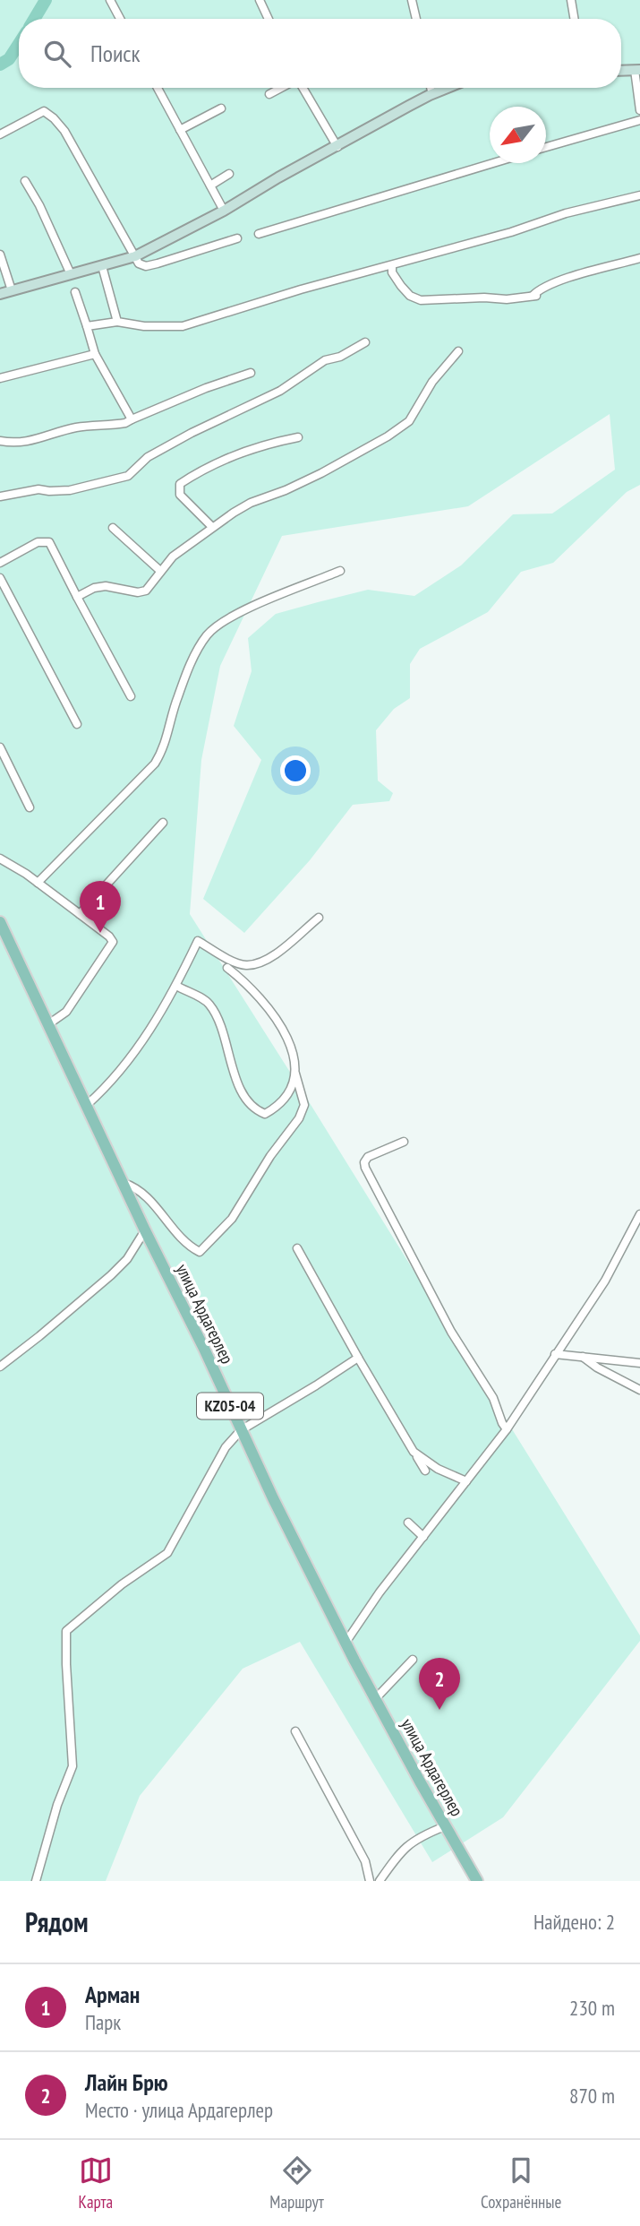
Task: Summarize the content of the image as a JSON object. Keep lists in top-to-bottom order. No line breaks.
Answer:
{"streets":{"main road":["улица Ардагерлер","KZ05-04"]},"north":"bottom left","page":{"search":"Поиск","pins":["1","2"],"heading":["Рядом","Найдено: 2"],"list":[{"mark":"1","name":"Арман","note":"Парк","value":"230 m"},{"mark":"2","name":"Лайн Брю","note":"Место · улица Ардагерлер","value":"870 m"}],"nav":["Карта","Маршрут","Сохранённые"]}}
